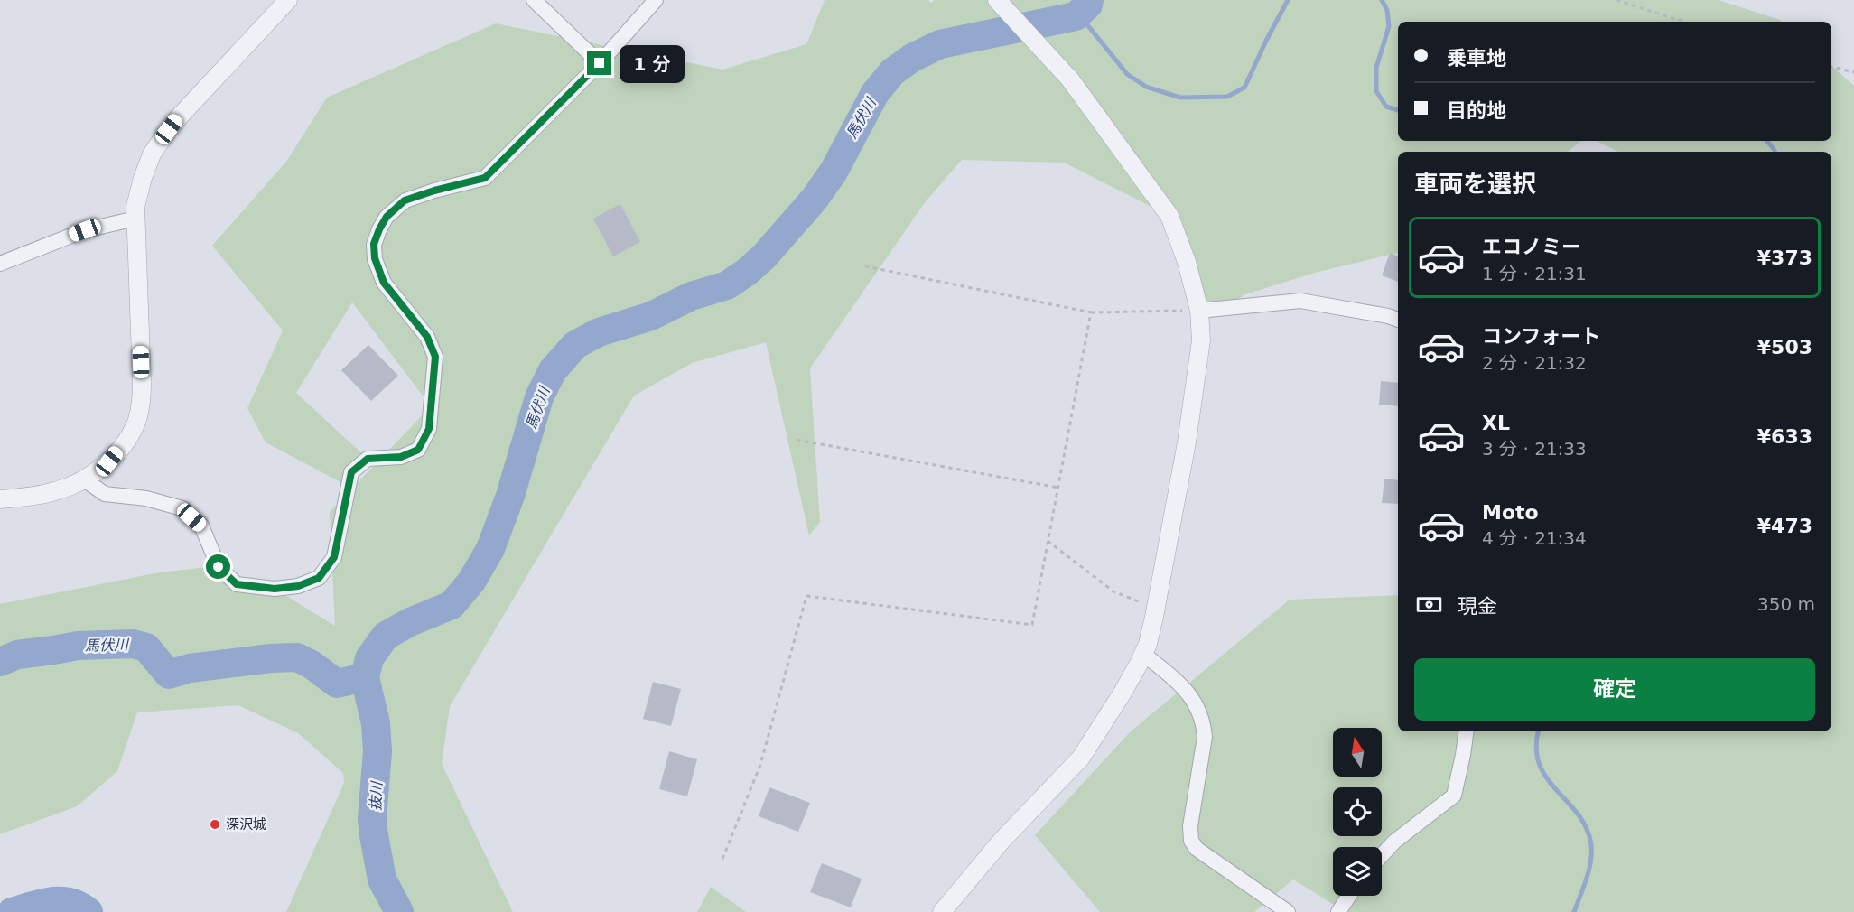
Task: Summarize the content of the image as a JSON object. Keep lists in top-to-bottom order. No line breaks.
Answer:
{"water":["馬伏川","抜川"],"places":["深沢城"],"north":"top","page":{"banner":["乗車地","目的地"],"bubble":"1 分","heading":"車両を選択","list":[{"name":"エコノミー","note":"1 分 · 21:31","value":"¥373"},{"name":"コンフォート","note":"2 分 · 21:32","value":"¥503"},{"name":"XL","note":"3 分 · 21:33","value":"¥633"},{"name":"Moto","note":"4 分 · 21:34","value":"¥473"}],"pay":["現金","350 m"],"buttons":"確定"}}
